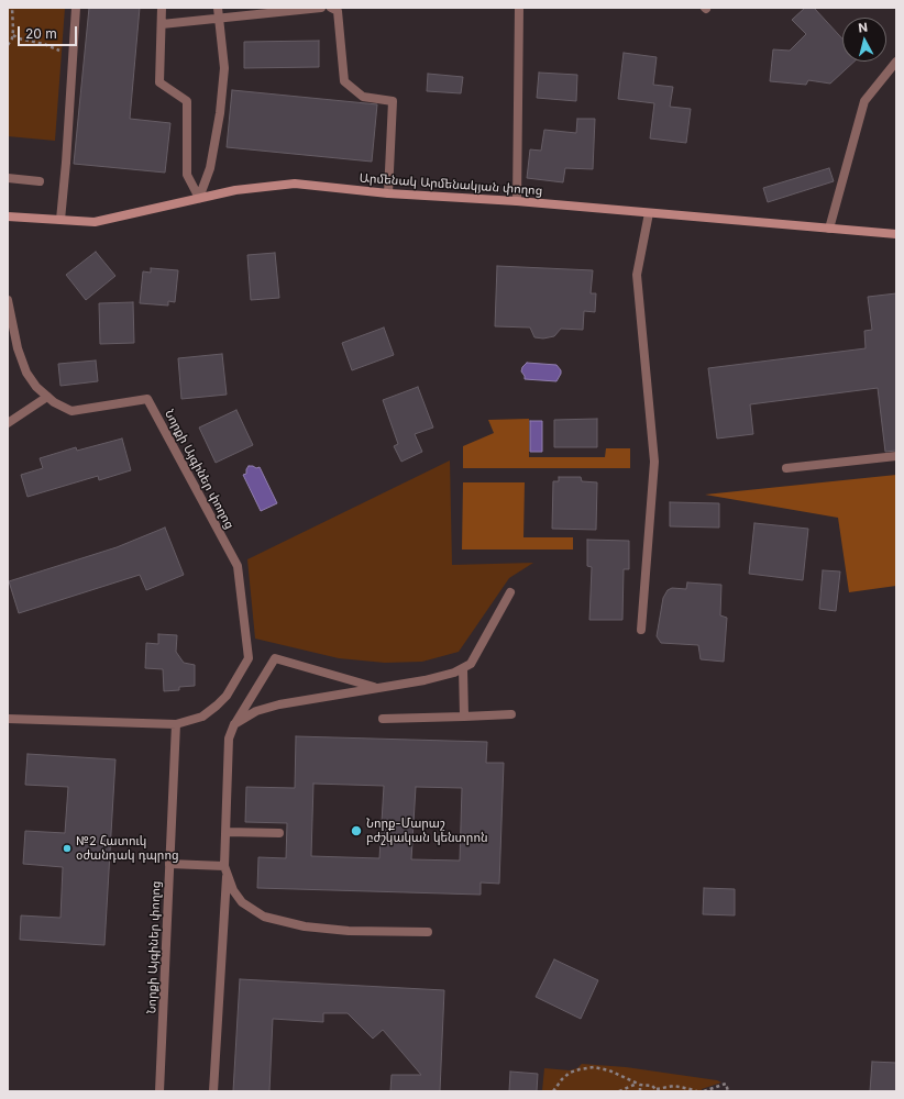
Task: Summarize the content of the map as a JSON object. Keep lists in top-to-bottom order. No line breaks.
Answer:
{"streets":{"main road":["Արմենակ Արմենակյան փողոց"],"street":["Նորքի Այգիներ փողոց"]},"places":["Նորք-Մարաշ բժշկական կենտրոն","№2 Հատուկ օժանդակ դպրոց"],"scale_bar":"20 m","north":"top"}
